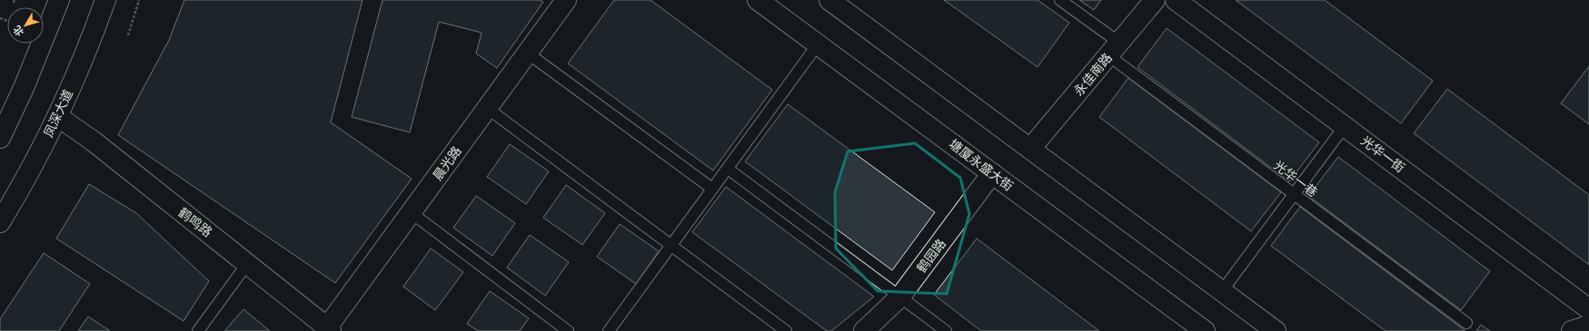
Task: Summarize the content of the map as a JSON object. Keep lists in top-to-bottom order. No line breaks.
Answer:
{"streets":{"street":["永佳南路","凤深大道","光华一街","晨光路","塘厦永盛大街","鹤鸣路","鹤园路"],"lane":["光华一巷"]},"crossings":[["永佳南路","光华一巷"],["凤深大道","鹤鸣路"],["晨光路","鹤鸣路"],["塘厦永盛大街","鹤园路"]],"north":"bottom left"}
